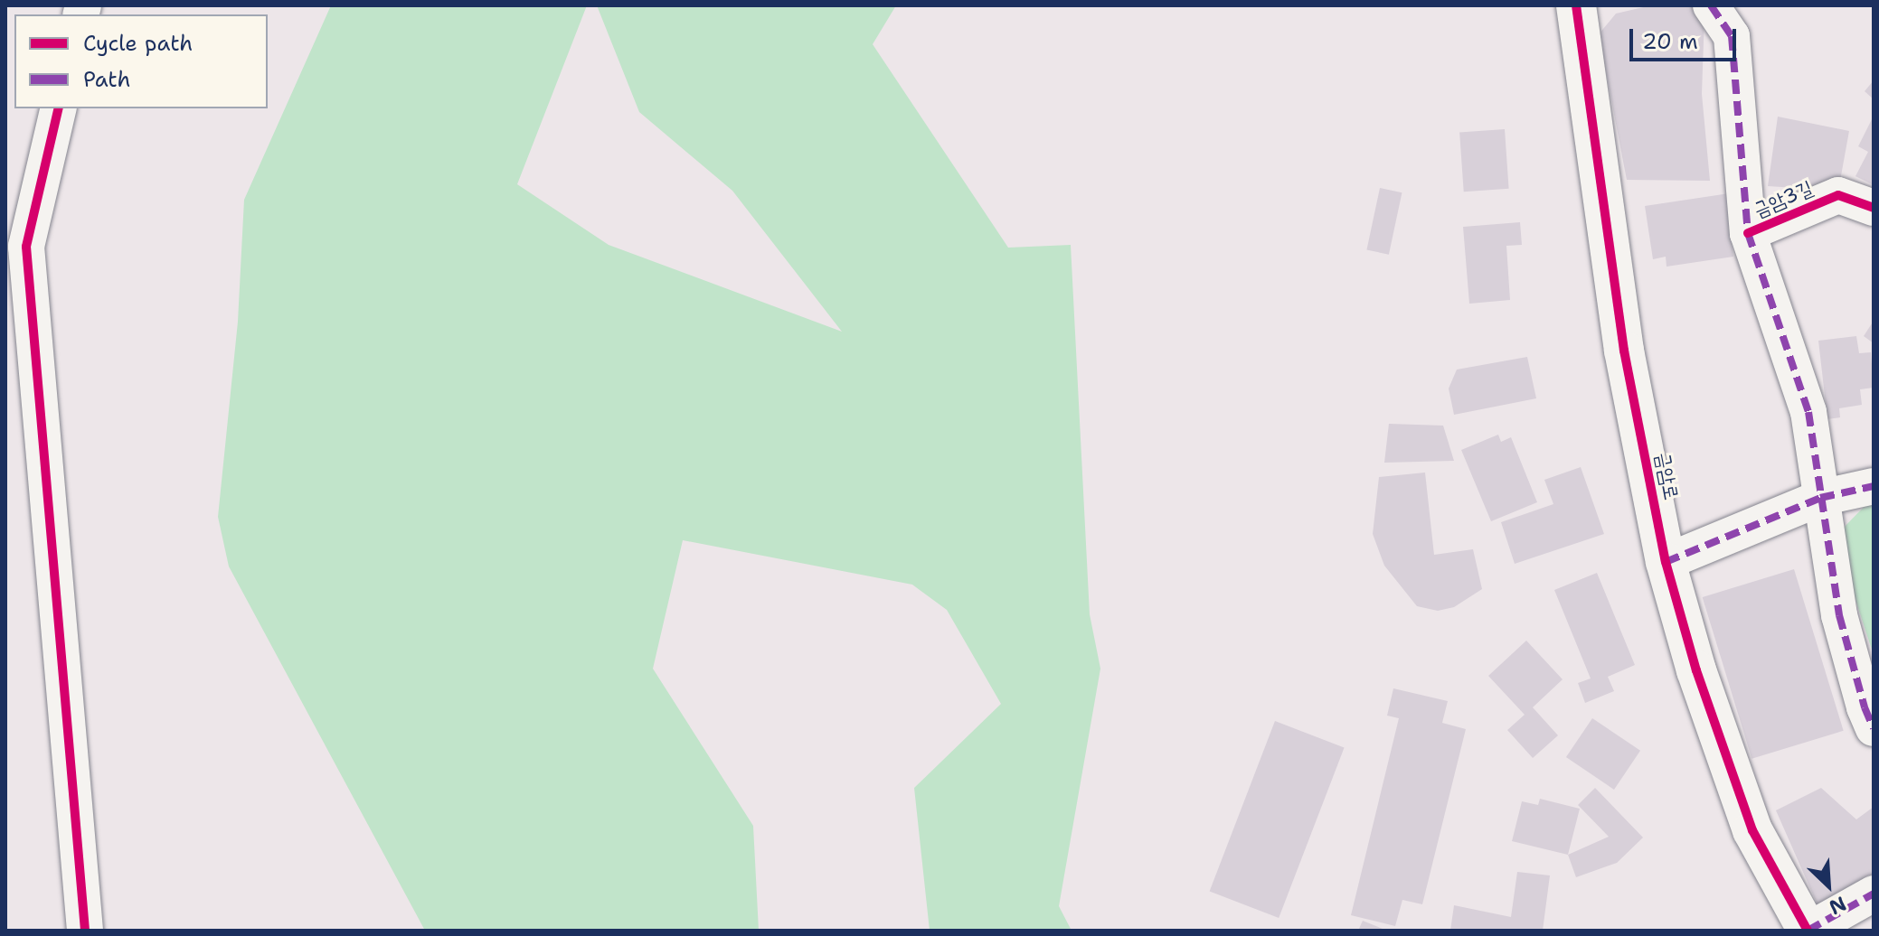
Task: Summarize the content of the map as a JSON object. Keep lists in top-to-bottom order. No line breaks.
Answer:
{"streets":{"street":["금암3길","금암로"]},"legend":["Cycle path","Path"],"scale_bar":"20 m","north":"bottom right"}
